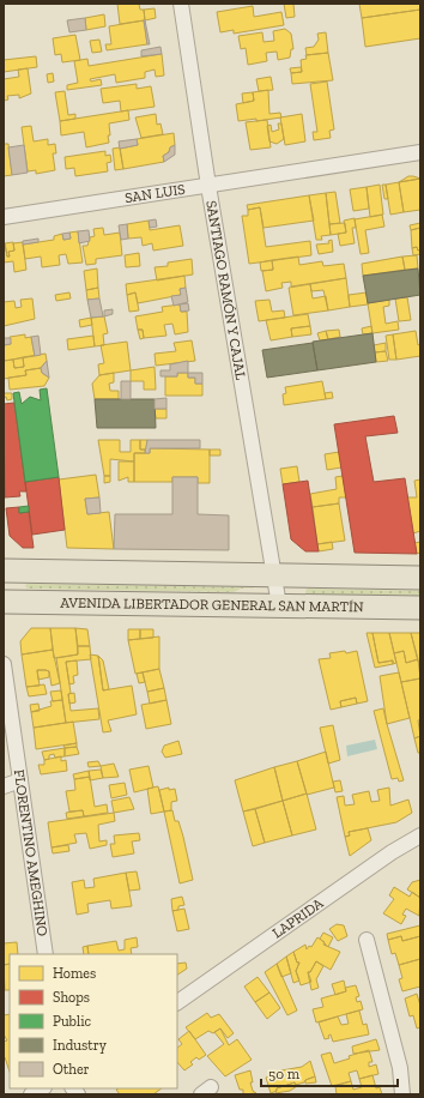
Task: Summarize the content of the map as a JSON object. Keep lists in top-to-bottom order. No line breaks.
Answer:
{"streets":{"main road":["AVENIDA LIBERTADOR GENERAL SAN MARTÍN"],"street":["SAN LUIS","SANTIAGO RAMÓN Y CAJAL","FLORENTINO AMEGHINO","LAPRIDA"]},"crossings":[["SAN LUIS","SANTIAGO RAMÓN Y CAJAL"],["SANTIAGO RAMÓN Y CAJAL","AVENIDA LIBERTADOR GENERAL SAN MARTÍN"]],"legend":["Homes","Shops","Public","Industry","Other"],"scale_bar":"50 m"}
